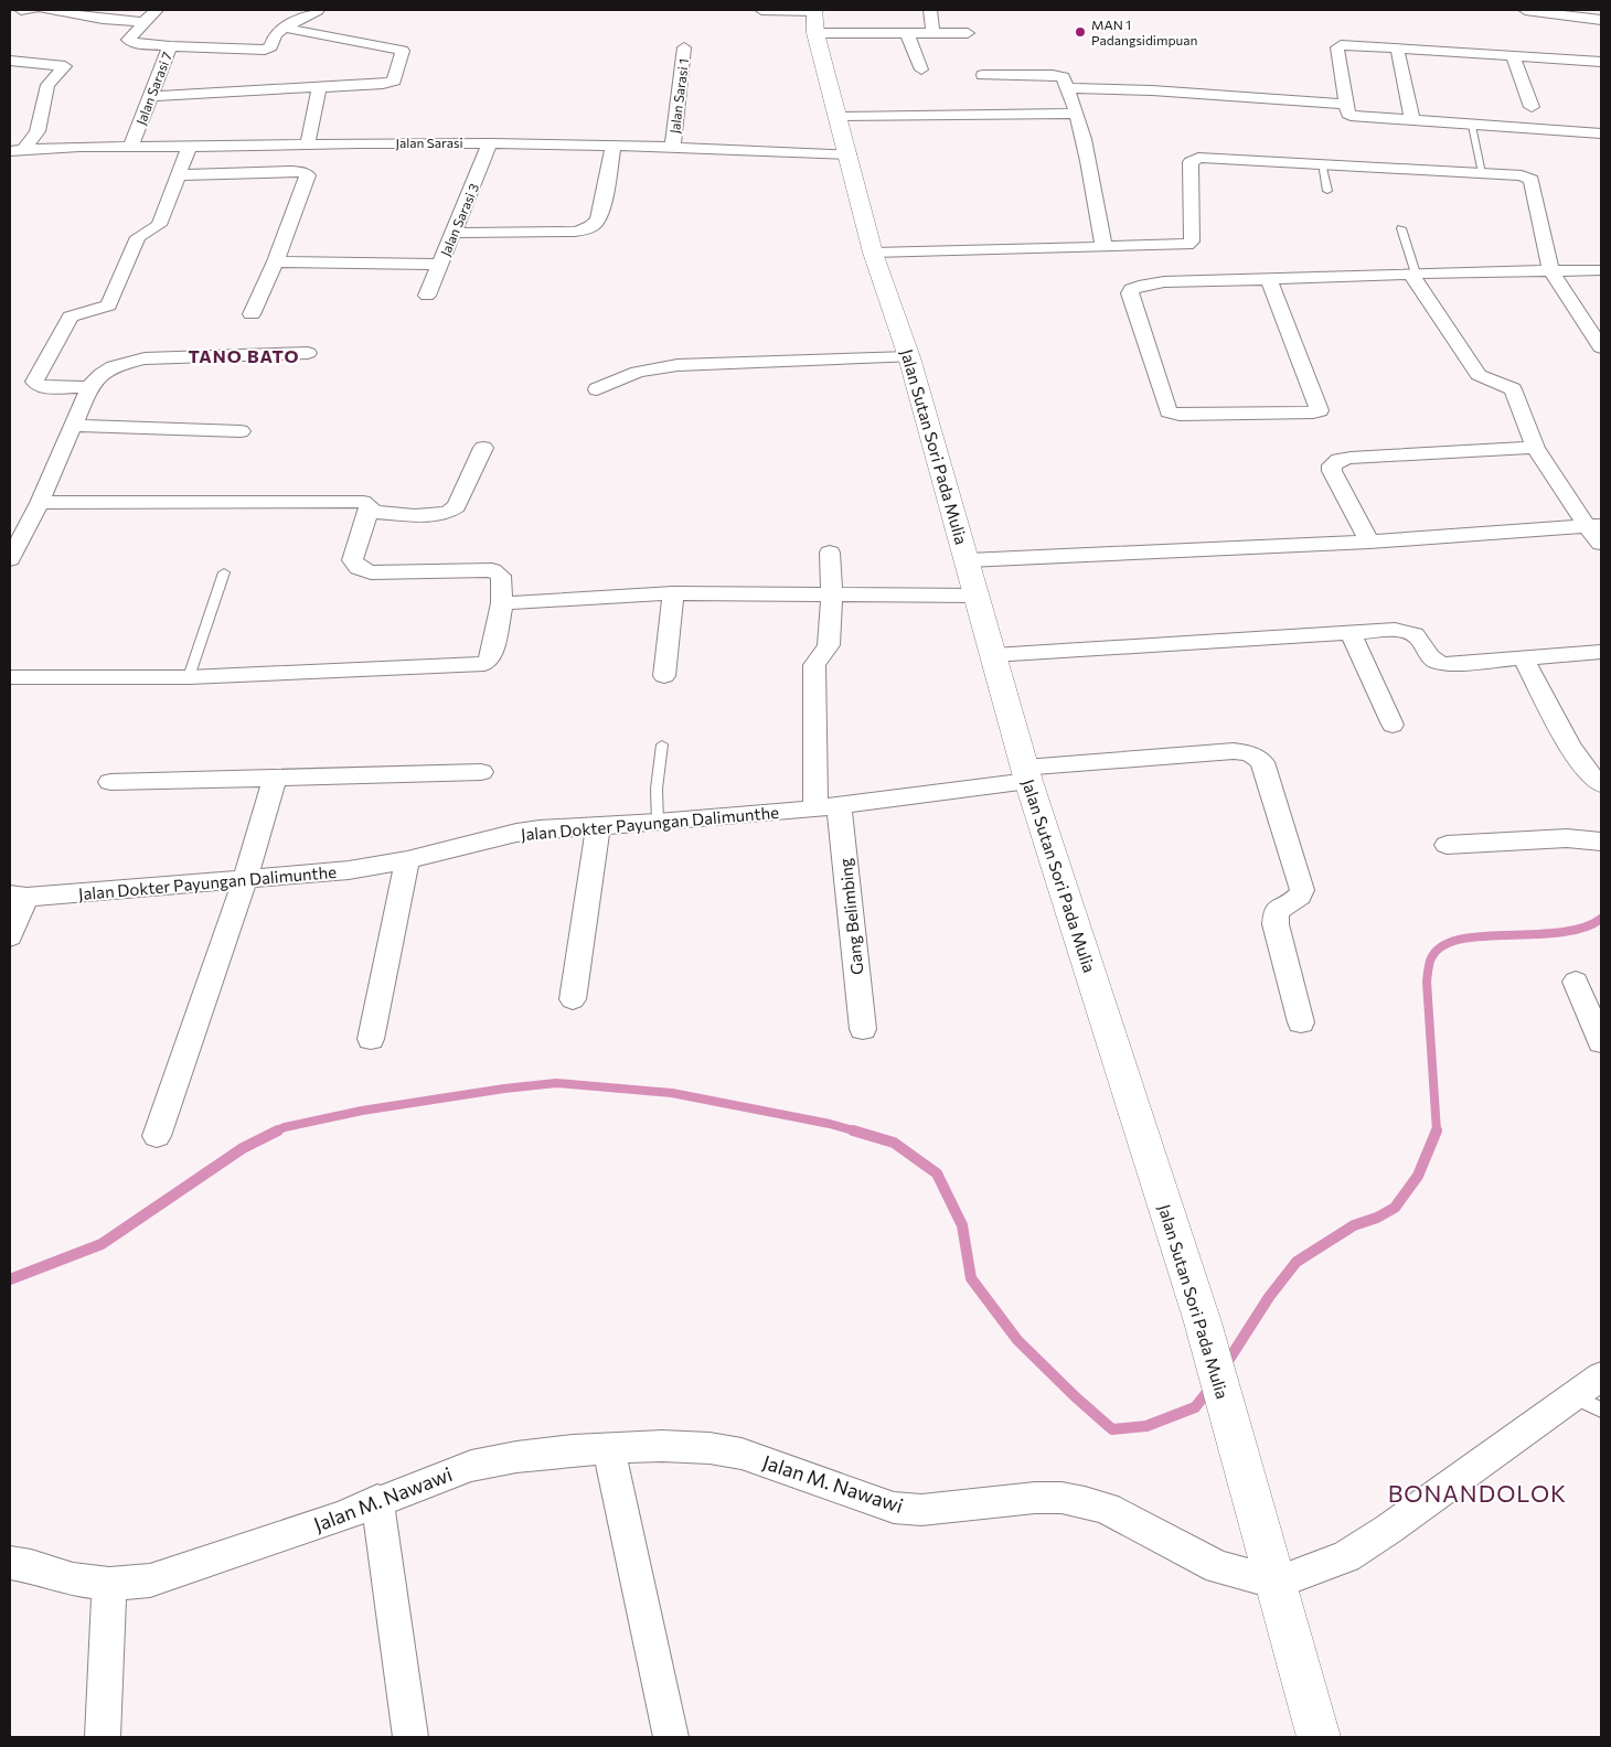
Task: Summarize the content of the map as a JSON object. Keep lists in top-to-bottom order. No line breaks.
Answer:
{"streets":{"street":["Jalan Sarasi 7","Jalan Sarasi 1","Jalan Sarasi","Jalan Sarasi 3","Jalan Sutan Sori Pada Mulia","Jalan Dokter Payungan Dalimunthe","Gang Belimbing","Jalan M. Nawawi"]},"crossings":[["Jalan Sarasi 7","Jalan Sarasi"],["Jalan Sarasi 1","Jalan Sarasi"],["Jalan Sarasi","Jalan Sarasi 3"],["Jalan Sarasi","Jalan Sutan Sori Pada Mulia"],["Jalan Sutan Sori Pada Mulia","Jalan Dokter Payungan Dalimunthe"],["Jalan Sutan Sori Pada Mulia","Jalan M. Nawawi"],["Jalan Dokter Payungan Dalimunthe","Gang Belimbing"]],"districts":["TANO BATO","BONANDOLOK"],"places":["MAN 1 Padangsidimpuan"]}
